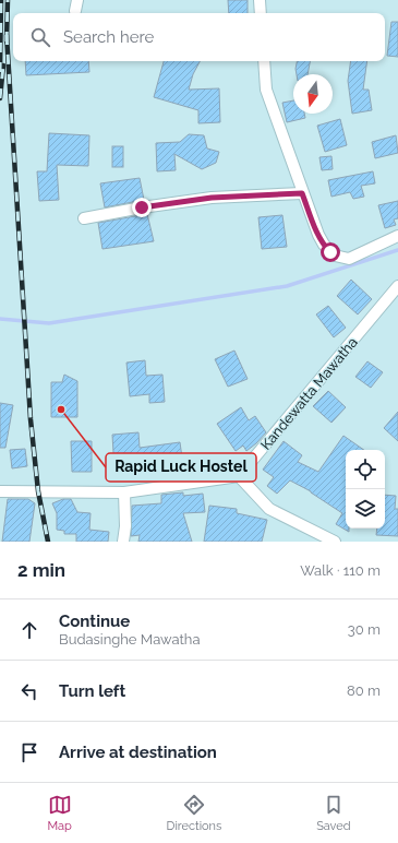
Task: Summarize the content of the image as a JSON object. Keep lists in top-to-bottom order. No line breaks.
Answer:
{"streets":{"street":["Kandewatta Mawatha"]},"places":["Rapid Luck Hostel"],"north":"bottom","page":{"search":"Search here","heading":["2 min","Walk · 110 m"],"list":[["Continue","Budasinghe Mawatha","30 m"],["Turn left","80 m"],"Arrive at destination"],"nav":["Map","Directions","Saved"]}}
